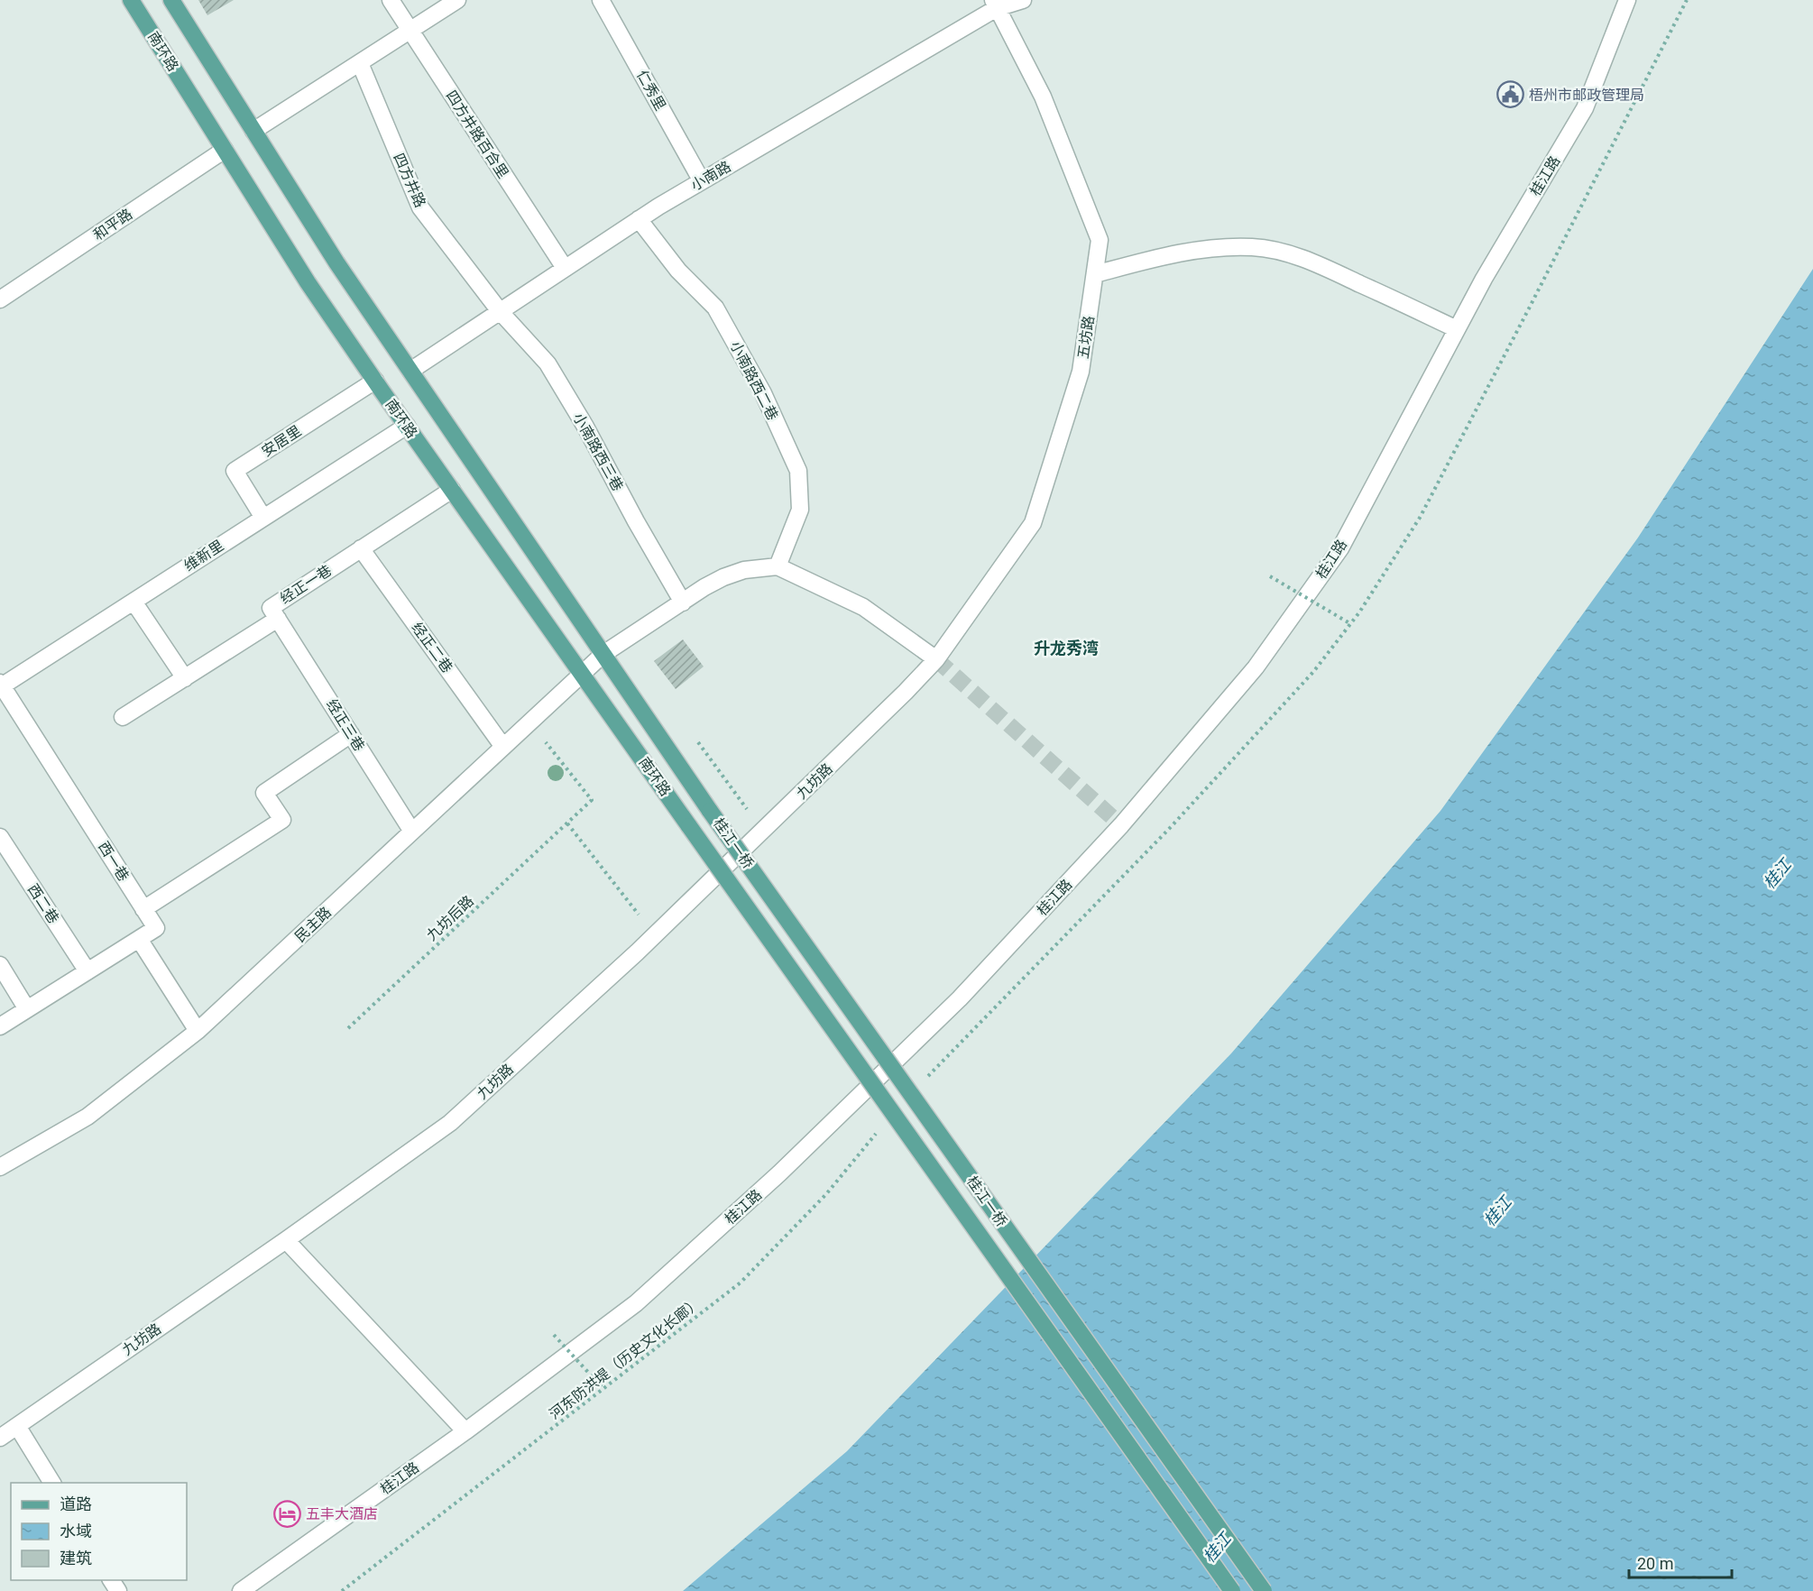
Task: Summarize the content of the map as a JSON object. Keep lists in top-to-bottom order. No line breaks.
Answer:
{"streets":{"main road":["南环路","桂江一桥"],"street":["仁秀里","四方井路百合里","小南路","桂江路","四方井路","和平路","五坊路","小南路西二巷","安居里","小南路西三巷","维新里","经正一巷","经正二巷","经正三巷","九坊路","西一巷","西二巷","民主路"],"path":["九坊后路","河东防洪堤（历史文化长廊）"]},"crossings":[["南环路","小南路"],["南环路","和平路"],["南环路","安居里"],["南环路","维新里"],["南环路","经正一巷"],["南环路","桂江一桥"],["南环路","民主路"],["仁秀里","小南路"],["四方井路百合里","小南路"],["小南路","四方井路"],["小南路","五坊路"],["小南路","小南路西二巷"],["小南路","小南路西三巷"],["四方井路","小南路西三巷"],["五坊路","九坊路"],["小南路西二巷","民主路"],["安居里","维新里"],["小南路西三巷","民主路"],["维新里","西一巷"],["经正一巷","经正二巷"],["经正一巷","经正三巷"],["经正二巷","民主路"],["经正三巷","民主路"],["桂江一桥","河东防洪堤（历史文化长廊）"],["九坊后路","民主路"]],"districts":["升龙秀湾"],"water":["桂江"],"places":{"public building":["梧州市邮政管理局"],"hotel":["五丰大酒店"]},"legend":["道路","水域","建筑"],"scale_bar":"20 m"}
